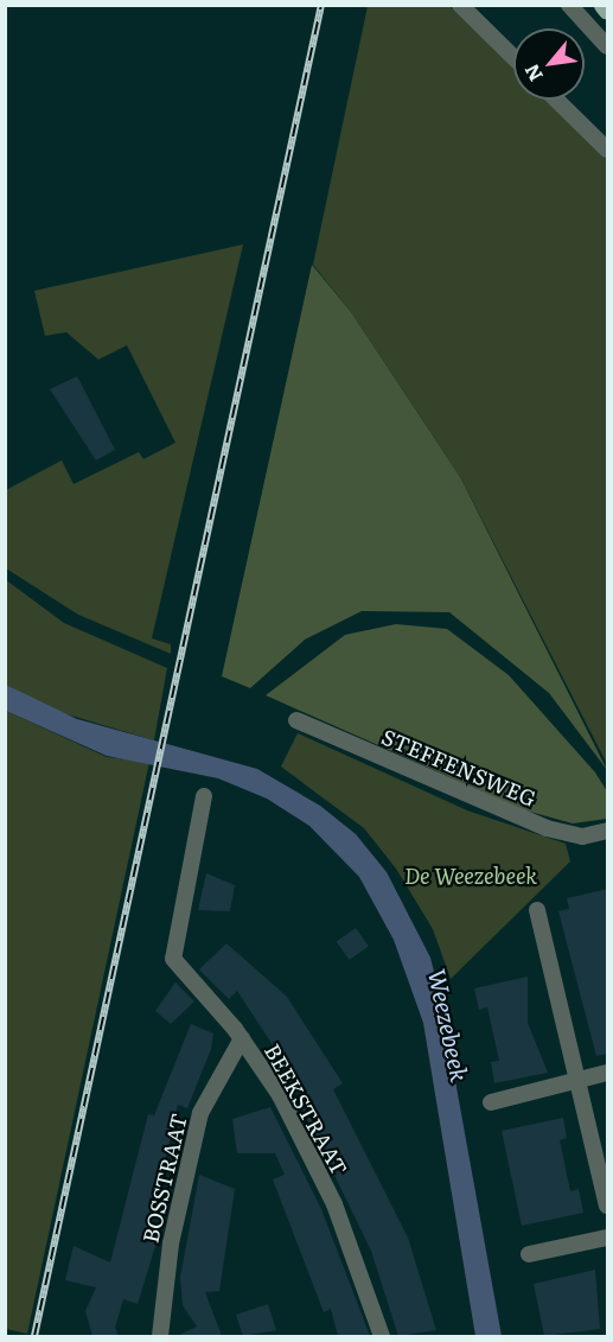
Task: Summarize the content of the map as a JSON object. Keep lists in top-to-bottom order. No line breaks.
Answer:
{"streets":{"street":["STEFFENSWEG","BEEKSTRAAT","BOSSTRAAT"]},"crossings":[["BEEKSTRAAT","BOSSTRAAT"]],"water":["Weezebeek"],"parks":["De Weezebeek"],"north":"bottom left"}
